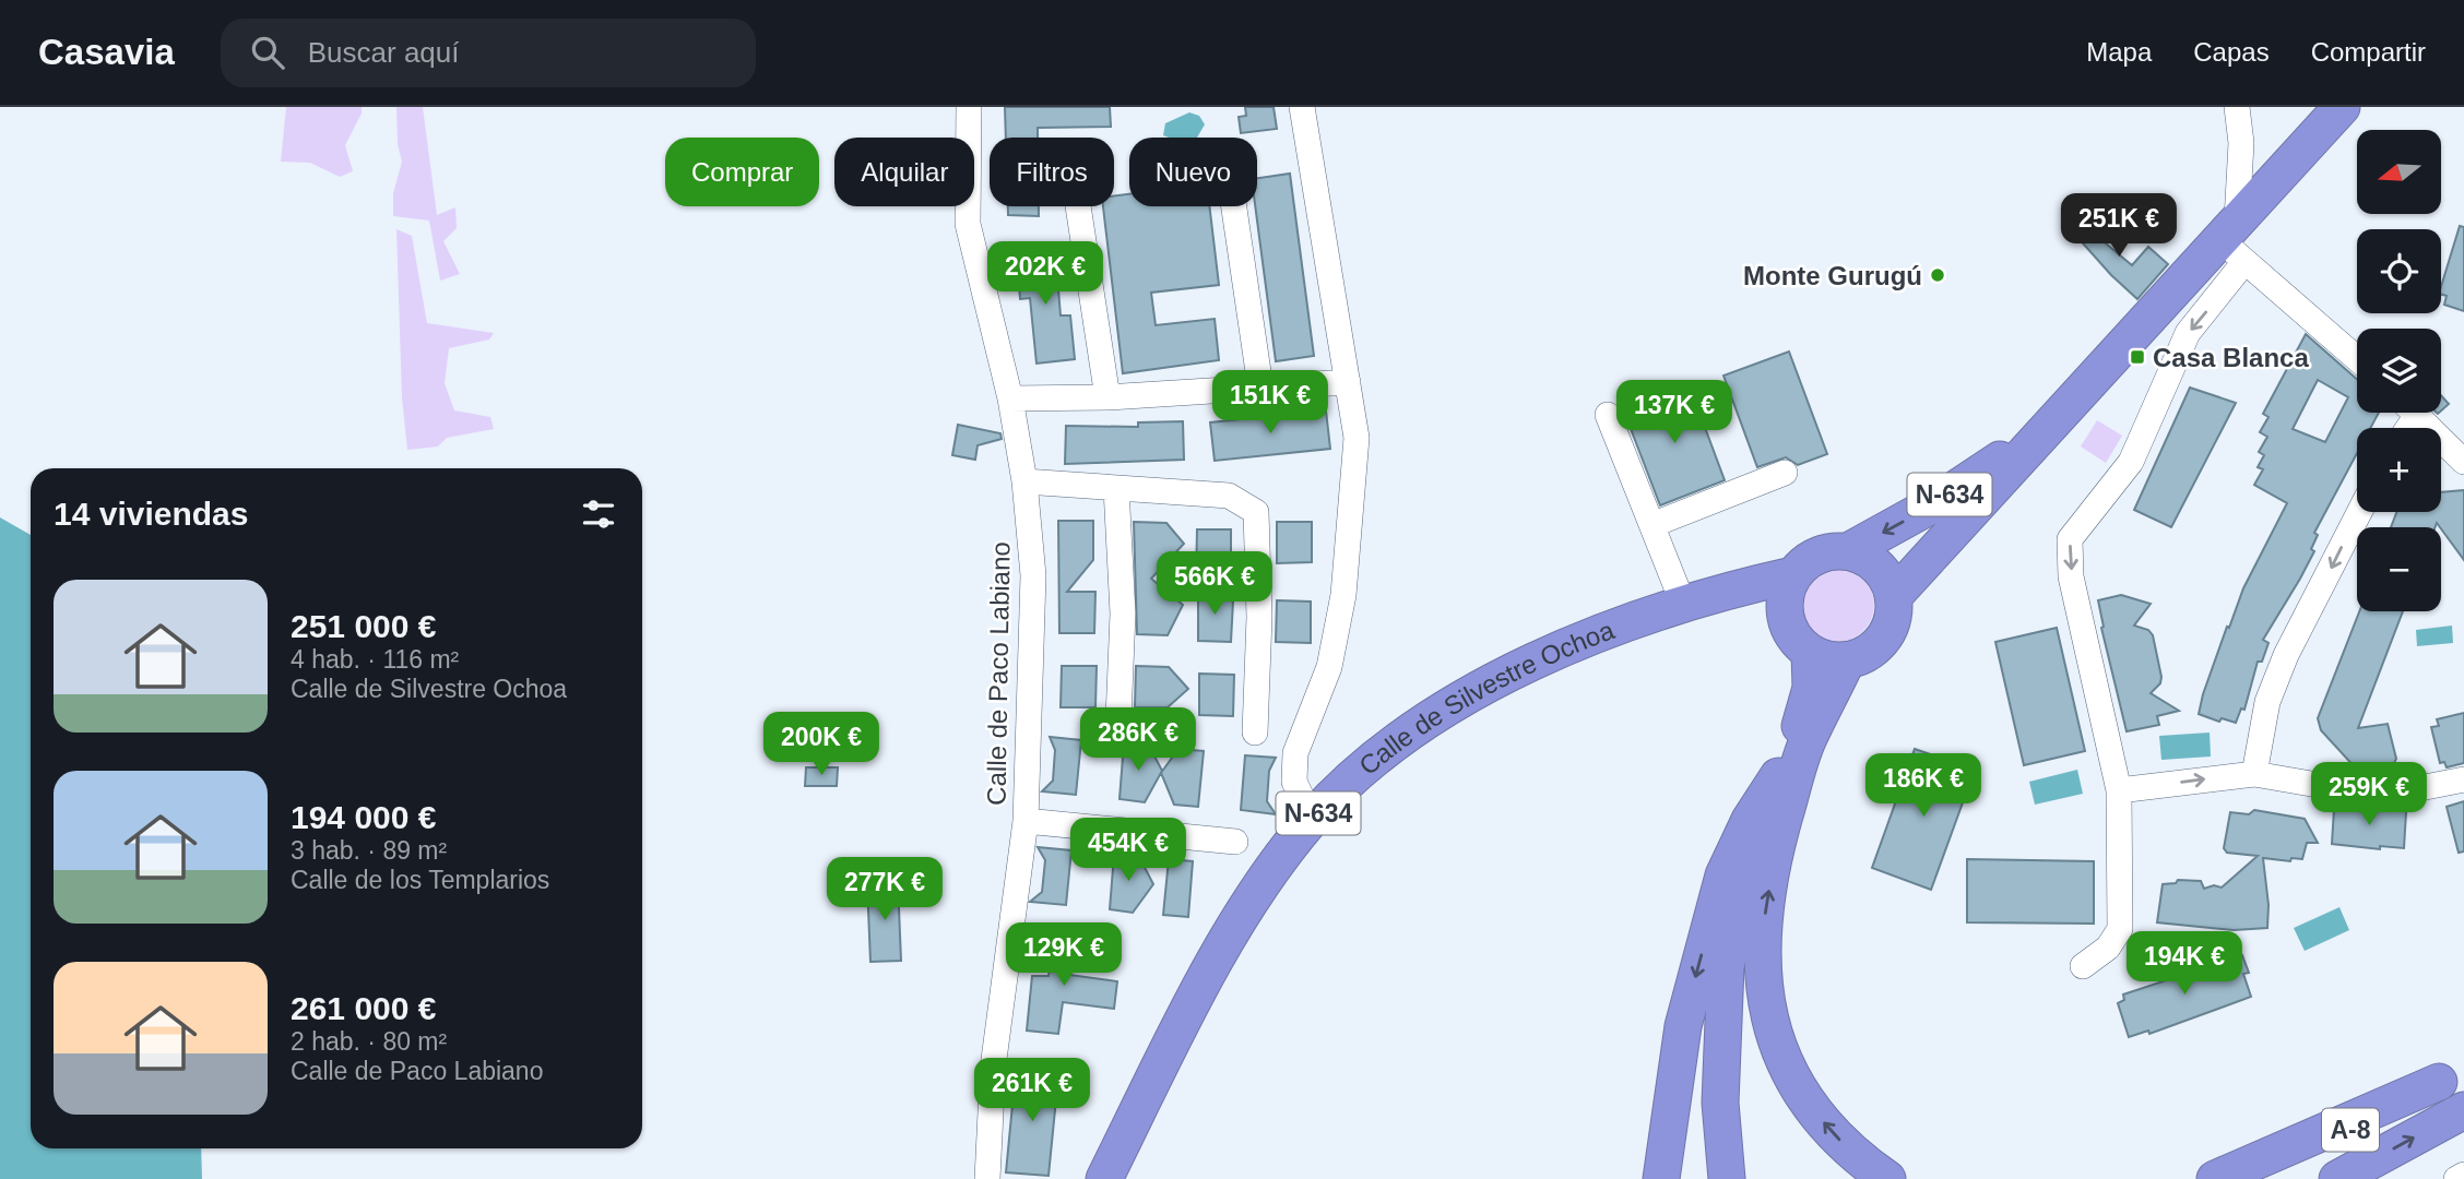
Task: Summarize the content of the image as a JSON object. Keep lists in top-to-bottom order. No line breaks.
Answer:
{"streets":{"highway":["N-634","Calle de Silvestre Ochoa","A-8"],"street":["Calle de Paco Labiano"]},"crossings":[["N-634","Calle de Silvestre Ochoa"]],"places":{"other":["Monte Gurugú"],"transit":["Casa Blanca"]},"north":"left","page":{"header":"Casavia","search":"Buscar aquí","nav":["Mapa","Capas","Compartir"],"map_buttons":["+","−"],"chip":["Comprar","Alquilar","Filtros","Nuevo"],"price":["251K €","202K €","151K €","137K €","566K €","286K €","200K €","186K €","259K €","454K €","277K €","129K €","194K €","261K €"],"heading":"14 viviendas","list":[{"name":"251 000 €","note":"4 hab. · 116 m² · Calle de Silvestre Ochoa"},{"name":"194 000 €","note":"3 hab. · 89 m² · Calle de los Templarios"},{"name":"261 000 €","note":"2 hab. · 80 m² · Calle de Paco Labiano"}]}}
